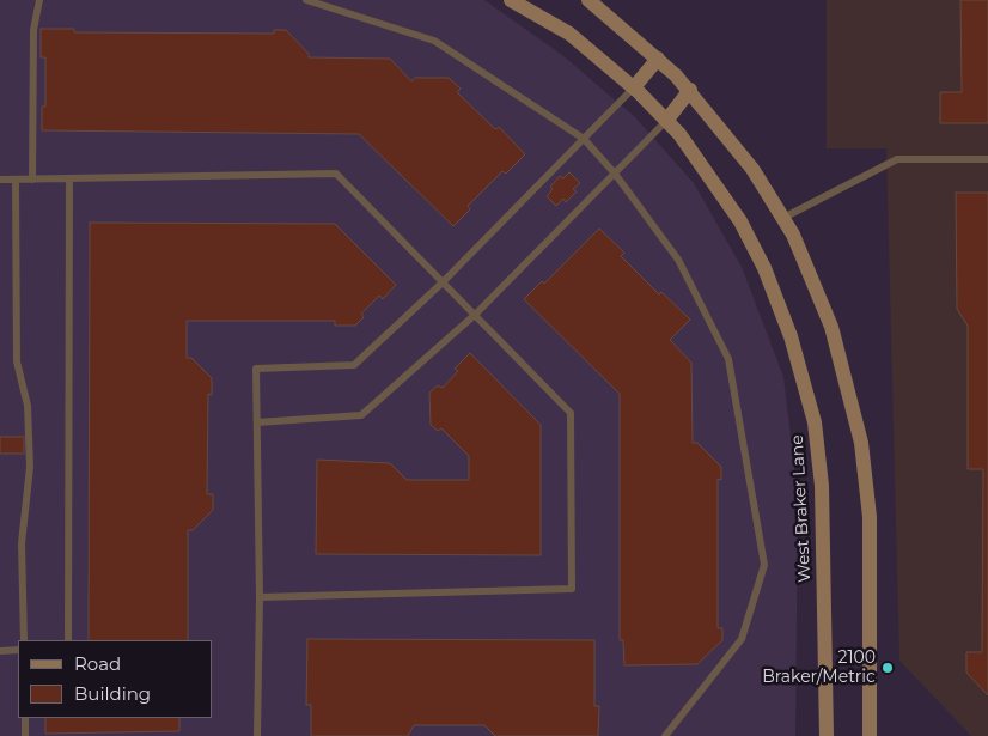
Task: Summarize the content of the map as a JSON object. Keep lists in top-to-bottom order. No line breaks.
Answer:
{"streets":{"main road":["West Braker Lane"]},"places":["2100 Braker/Metric"],"legend":["Road","Building"]}
